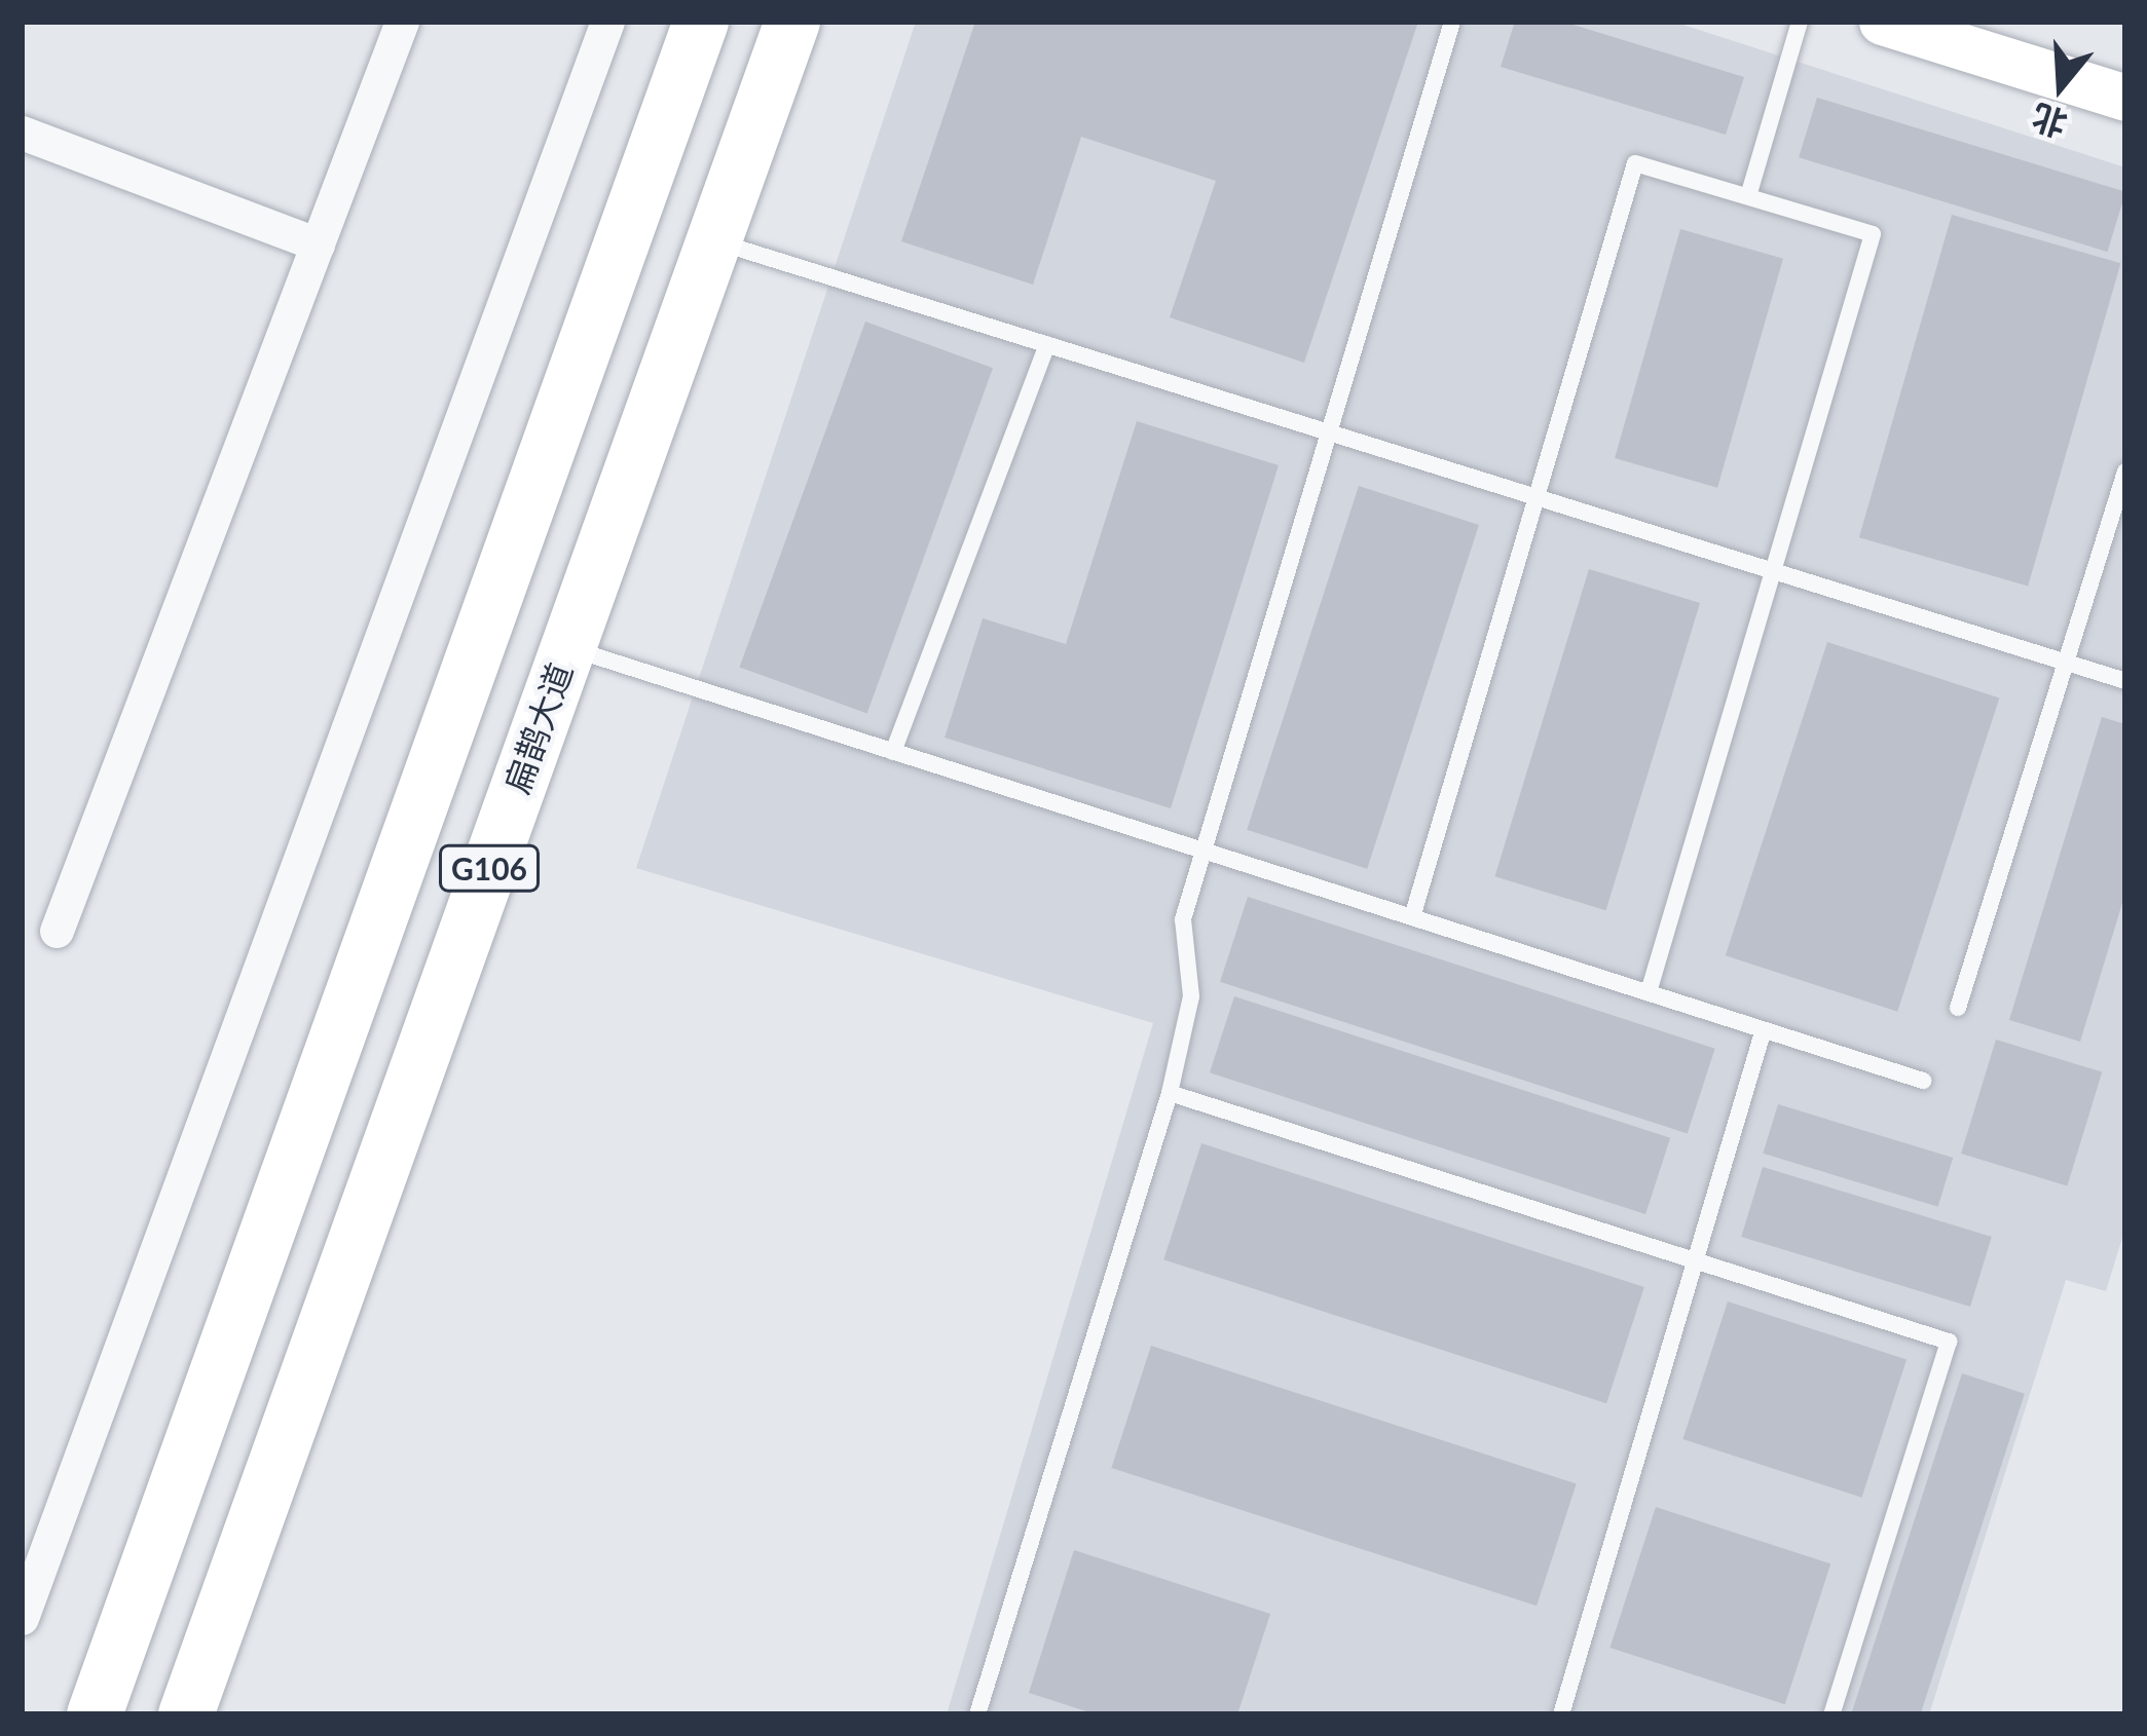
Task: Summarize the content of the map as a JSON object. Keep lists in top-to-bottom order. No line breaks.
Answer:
{"streets":{"highway":["扁鹊大道","G106"]},"north":"bottom"}
